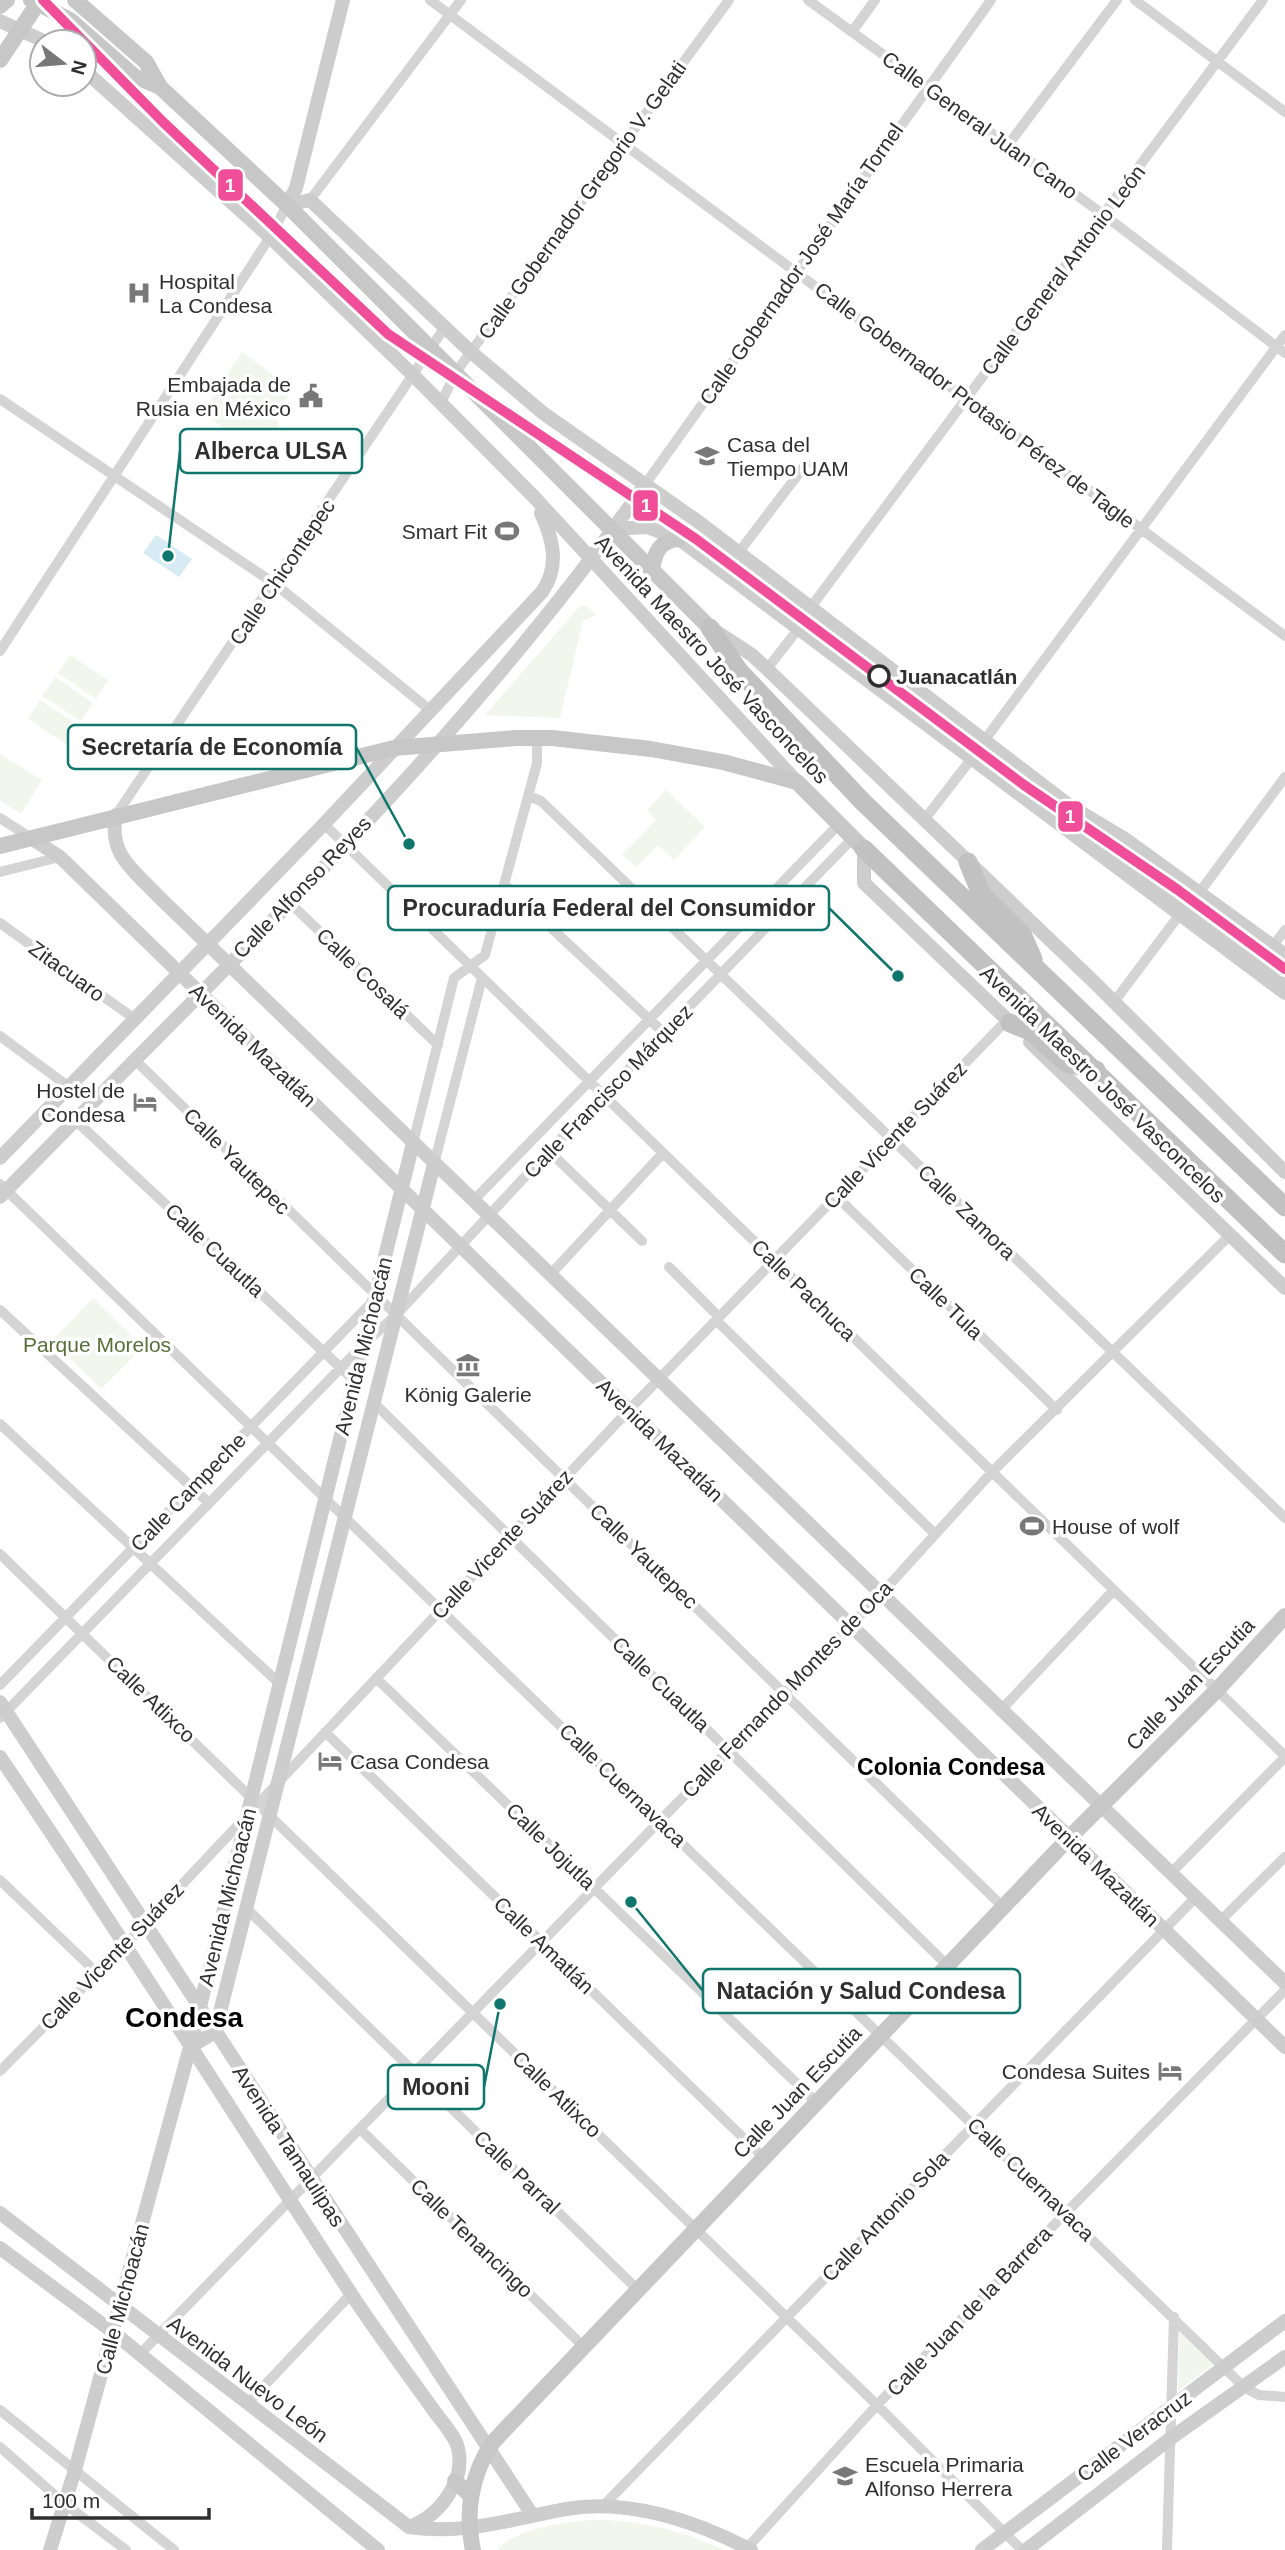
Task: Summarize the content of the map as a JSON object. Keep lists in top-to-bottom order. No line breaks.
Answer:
{"streets":{"main road":["Calle Gobernador José María Tornel","Avenida Maestro José Vasconcelos","Calle Alfonso Reyes","Avenida Mazatlán","Avenida Michoacán","Calle Juan Escutia","Avenida Tamaulipas","Calle Michoacán","Avenida Nuevo León","Calle Veracruz"],"street":["Calle General Juan Cano","Calle Gobernador Gregorio V. Gelati","Calle General Antonio León","Calle Gobernador Protasio Pérez de Tagle","Calle Chicontepec","Zitacuaro","Calle Cosalá","Calle Francisco Márquez","Calle Vicente Suárez","Calle Yautepec","Calle Zamora","Calle Cuautla","Calle Pachuca","Calle Tula","Calle Campeche","Calle Fernando Montes de Oca","Calle Atlixco","Calle Cuernavaca","Calle Jojutla","Calle Amatlán","Calle Parral","Calle Antonio Sola","Calle Tenancingo","Calle Juan de la Barrera"]},"crossings":[["Calle General Juan Cano","Calle Gobernador José María Tornel"],["Calle General Juan Cano","Calle General Antonio León"],["Calle Gobernador Gregorio V. Gelati","Calle Gobernador Protasio Pérez de Tagle"],["Calle Gobernador Gregorio V. Gelati","Avenida Maestro José Vasconcelos"],["Calle Gobernador José María Tornel","Calle Gobernador Protasio Pérez de Tagle"],["Calle Gobernador José María Tornel","Avenida Maestro José Vasconcelos"],["Calle Gobernador José María Tornel","Calle Alfonso Reyes"],["Calle General Antonio León","Calle Gobernador Protasio Pérez de Tagle"],["Calle Chicontepec","Avenida Maestro José Vasconcelos"],["Calle Chicontepec","Avenida Mazatlán"],["Avenida Maestro José Vasconcelos","Calle Alfonso Reyes"],["Avenida Maestro José Vasconcelos","Calle Francisco Márquez"],["Avenida Maestro José Vasconcelos","Calle Vicente Suárez"],["Avenida Maestro José Vasconcelos","Calle Fernando Montes de Oca"],["Calle Alfonso Reyes","Zitacuaro"],["Calle Alfonso Reyes","Calle Cosalá"],["Calle Alfonso Reyes","Avenida Mazatlán"],["Calle Alfonso Reyes","Calle Yautepec"],["Calle Alfonso Reyes","Calle Cuautla"],["Calle Alfonso Reyes","Calle Pachuca"],["Calle Alfonso Reyes","Calle Cuernavaca"],["Calle Cosalá","Avenida Michoacán"],["Avenida Mazatlán","Calle Francisco Márquez"],["Avenida Mazatlán","Calle Vicente Suárez"],["Avenida Mazatlán","Avenida Michoacán"],["Avenida Mazatlán","Calle Juan Escutia"],["Avenida Mazatlán","Calle Fernando Montes de Oca"],["Avenida Mazatlán","Calle Antonio Sola"],["Avenida Mazatlán","Calle Juan de la Barrera"],["Calle Francisco Márquez","Calle Yautepec"],["Calle Francisco Márquez","Calle Zamora"],["Calle Francisco Márquez","Calle Pachuca"],["Calle Francisco Márquez","Avenida Michoacán"],["Calle Francisco Márquez","Calle Campeche"],["Calle Vicente Suárez","Calle Yautepec"],["Calle Vicente Suárez","Calle Zamora"],["Calle Vicente Suárez","Calle Cuautla"],["Calle Vicente Suárez","Calle Pachuca"],["Calle Vicente Suárez","Calle Tula"],["Calle Vicente Suárez","Avenida Michoacán"],["Calle Vicente Suárez","Calle Atlixco"],["Calle Vicente Suárez","Calle Cuernavaca"],["Calle Vicente Suárez","Calle Jojutla"],["Calle Vicente Suárez","Calle Amatlán"],["Calle Vicente Suárez","Avenida Tamaulipas"],["Calle Yautepec","Avenida Michoacán"],["Calle Yautepec","Calle Campeche"],["Calle Yautepec","Calle Juan Escutia"],["Calle Yautepec","Calle Fernando Montes de Oca"],["Calle Zamora","Avenida Michoacán"],["Calle Zamora","Calle Fernando Montes de Oca"],["Calle Cuautla","Avenida Michoacán"],["Calle Cuautla","Calle Campeche"],["Calle Cuautla","Calle Juan Escutia"],["Calle Cuautla","Calle Fernando Montes de Oca"],["Calle Pachuca","Avenida Michoacán"],["Calle Pachuca","Calle Juan Escutia"],["Calle Pachuca","Calle Fernando Montes de Oca"],["Calle Tula","Calle Fernando Montes de Oca"],["Avenida Michoacán","Calle Campeche"],["Avenida Michoacán","Calle Atlixco"],["Avenida Michoacán","Calle Cuernavaca"],["Avenida Michoacán","Avenida Tamaulipas"],["Avenida Michoacán","Calle Parral"],["Avenida Michoacán","Calle Michoacán"],["Calle Campeche","Calle Atlixco"],["Calle Campeche","Calle Cuernavaca"],["Calle Campeche","Avenida Tamaulipas"],["Calle Juan Escutia","Calle Atlixco"],["Calle Juan Escutia","Calle Cuernavaca"],["Calle Juan Escutia","Calle Jojutla"],["Calle Juan Escutia","Calle Amatlán"],["Calle Juan Escutia","Avenida Tamaulipas"],["Calle Juan Escutia","Calle Parral"],["Calle Juan Escutia","Calle Tenancingo"],["Calle Fernando Montes de Oca","Calle Atlixco"],["Calle Fernando Montes de Oca","Calle Cuernavaca"],["Calle Fernando Montes de Oca","Calle Jojutla"],["Calle Fernando Montes de Oca","Calle Amatlán"],["Calle Fernando Montes de Oca","Avenida Tamaulipas"],["Calle Fernando Montes de Oca","Calle Parral"],["Calle Fernando Montes de Oca","Calle Tenancingo"],["Calle Fernando Montes de Oca","Avenida Nuevo León"],["Calle Atlixco","Calle Antonio Sola"],["Calle Atlixco","Calle Juan de la Barrera"],["Calle Atlixco","Calle Veracruz"],["Calle Cuernavaca","Calle Antonio Sola"],["Calle Cuernavaca","Calle Juan de la Barrera"],["Calle Cuernavaca","Calle Veracruz"],["Avenida Tamaulipas","Calle Michoacán"],["Calle Michoacán","Avenida Nuevo León"]],"districts":["Colonia Condesa","Condesa"],"parks":["Parque Morelos"],"places":{"hospital":["Hospital La Condesa"],"public building":["Embajada de Rusia en México"],"school or university":["Casa del Tiempo UAM","Escuela Primaria Alfonso Herrera"],"sports":["Smart Fit","House of wolf"],"other":["Alberca ULSA","Juanacatlán","Secretaría de Economía","Procuraduría Federal del Consumidor","Natación y Salud Condesa","Mooni"],"hotel":["Hostel de Condesa","Casa Condesa","Condesa Suites"],"museum":["König Galerie"]},"lines":["transit line 1"],"scale_bar":"100 m","north":"right"}
